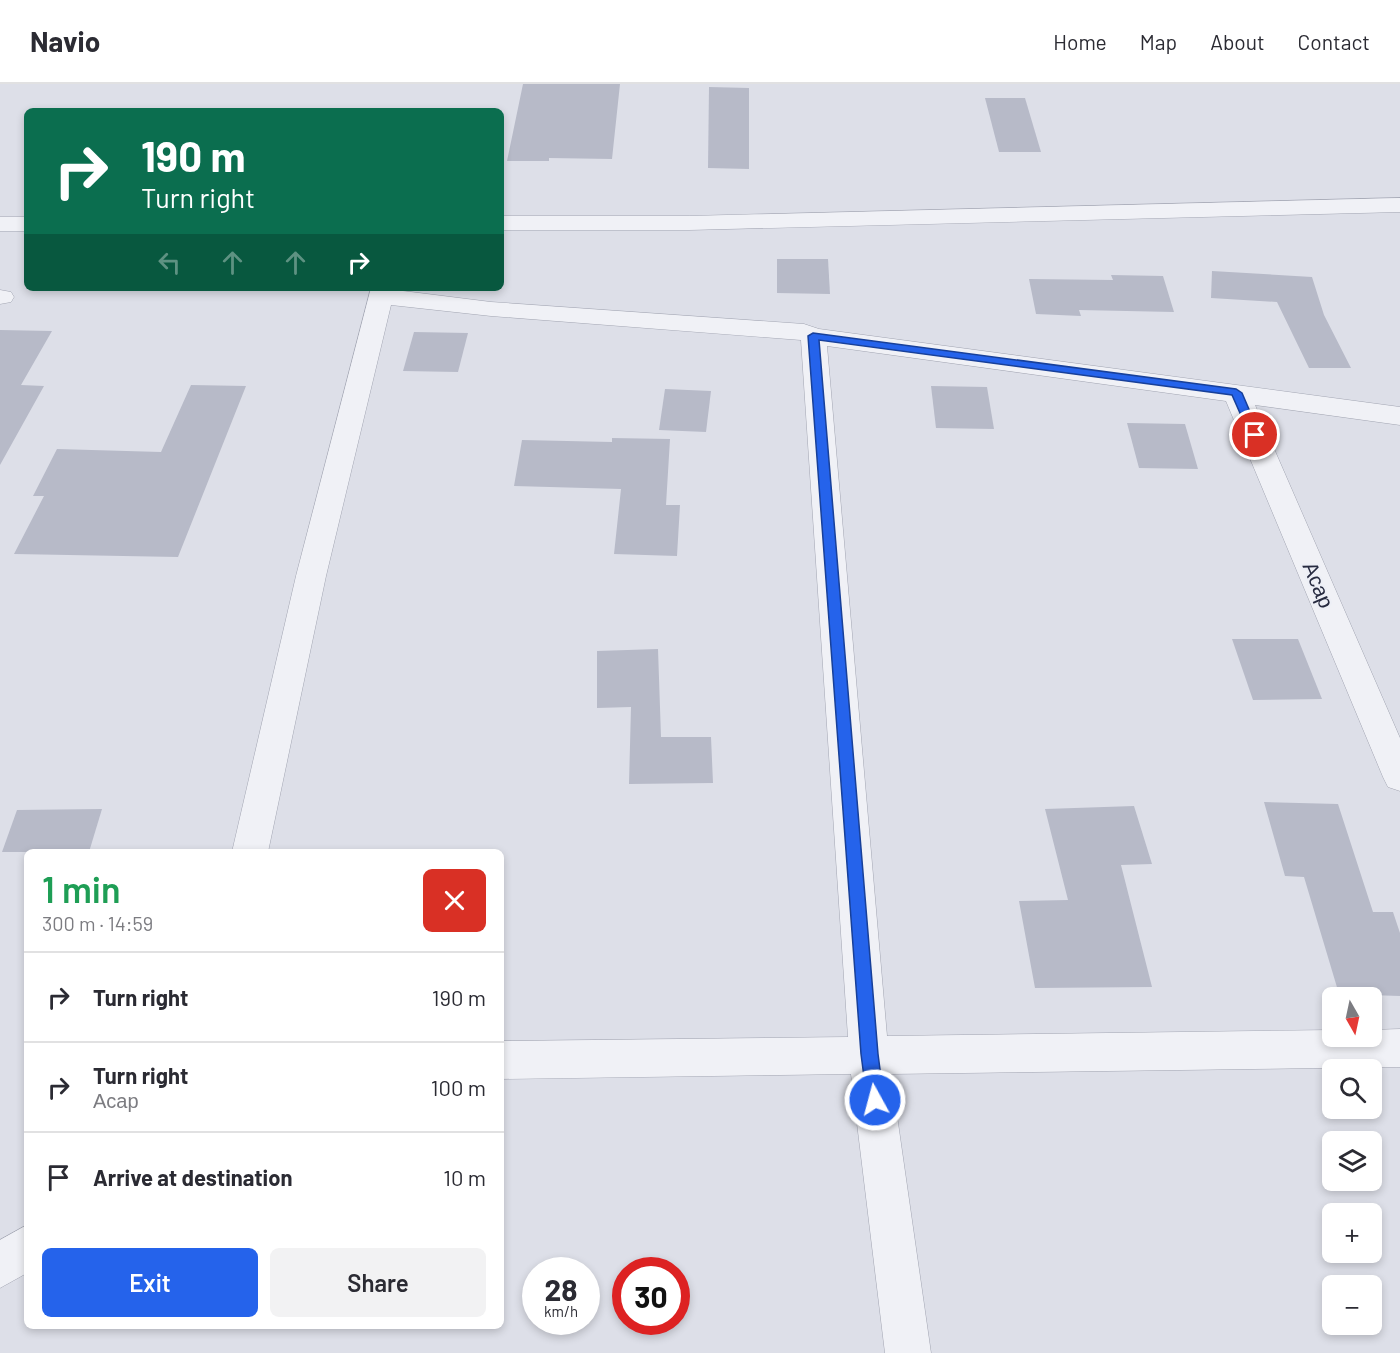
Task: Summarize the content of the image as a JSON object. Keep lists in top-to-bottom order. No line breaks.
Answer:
{"streets":{"street":["Асар"]},"north":"bottom","page":{"header":"Navio","nav":["Home","Map","About","Contact"],"turn":["190 m","Turn right"],"heading":["1 min","300 m · 14:59"],"list":[{"name":"Turn right","value":"190 m"},{"name":"Turn right","note":"Асар","value":"100 m"},{"name":"Arrive at destination","value":"10 m"}],"map_buttons":["+","−"],"buttons":["Exit","Share"],"speed":"28 km/h","limit":"30"}}
